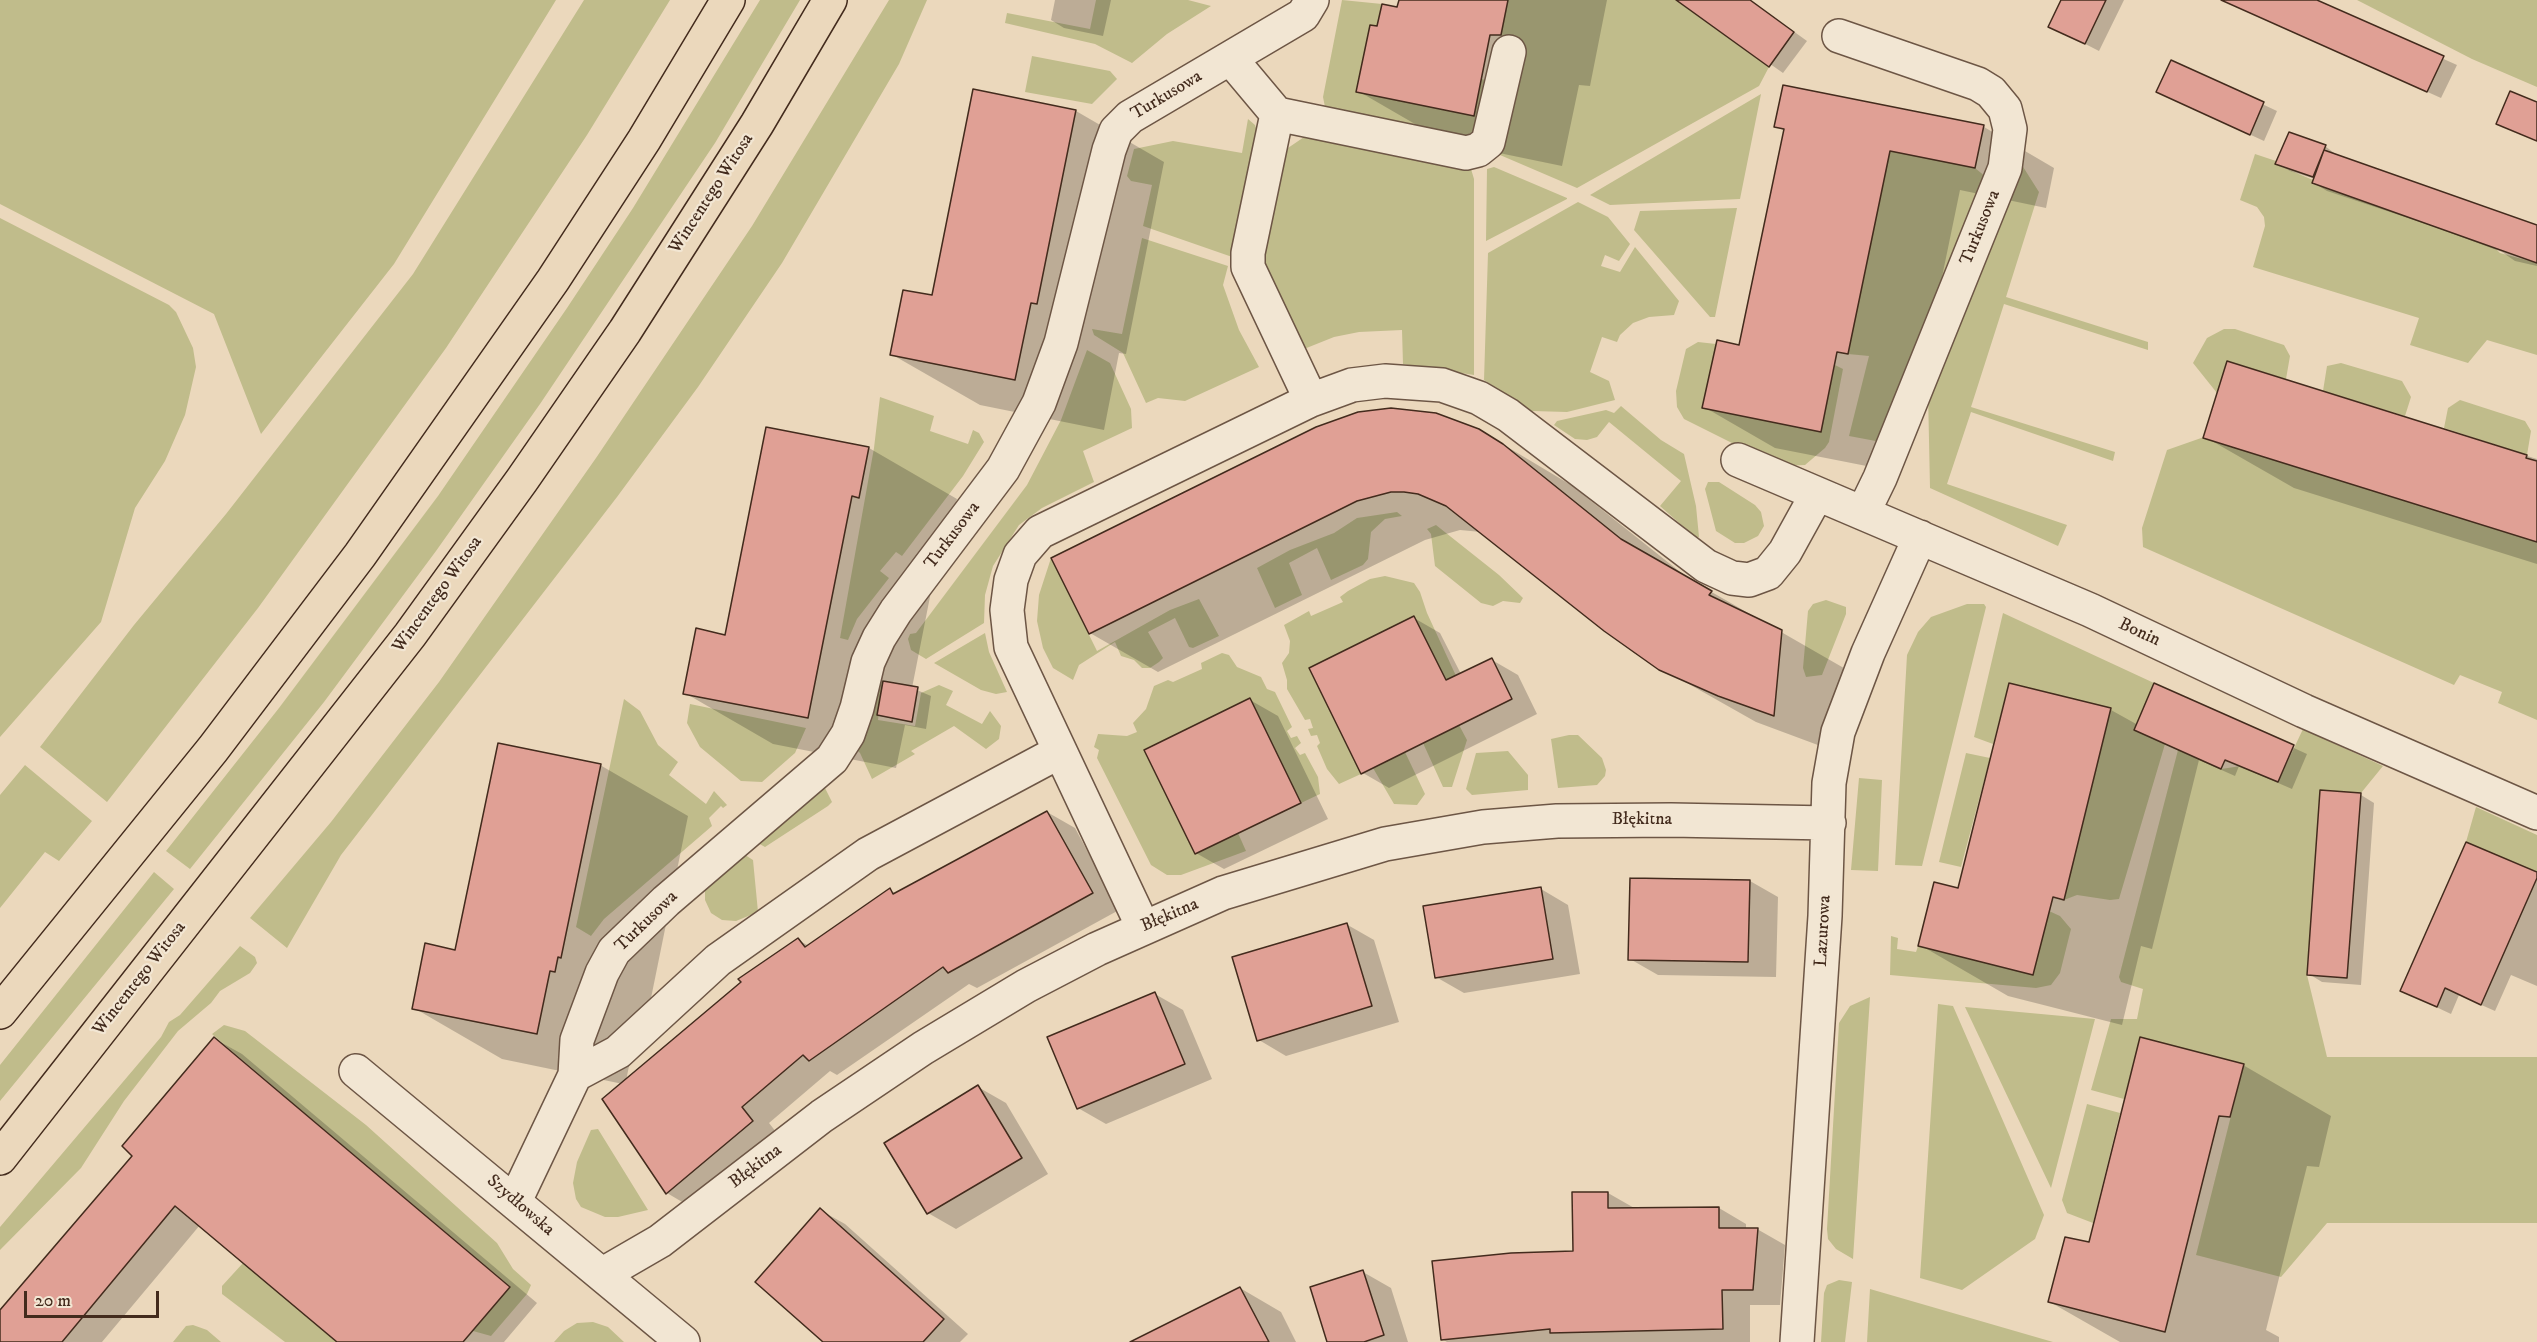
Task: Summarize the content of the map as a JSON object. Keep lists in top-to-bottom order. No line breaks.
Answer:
{"streets":{"main road":["Wincentego Witosa"],"street":["Turkusowa","Bonin","Błękitna","Lazurowa","Szydłowska"]},"crossings":[["Turkusowa","Bonin"],["Turkusowa","Szydłowska"],["Bonin","Lazurowa"],["Błękitna","Lazurowa"],["Błękitna","Szydłowska"]],"scale_bar":"20 m"}
